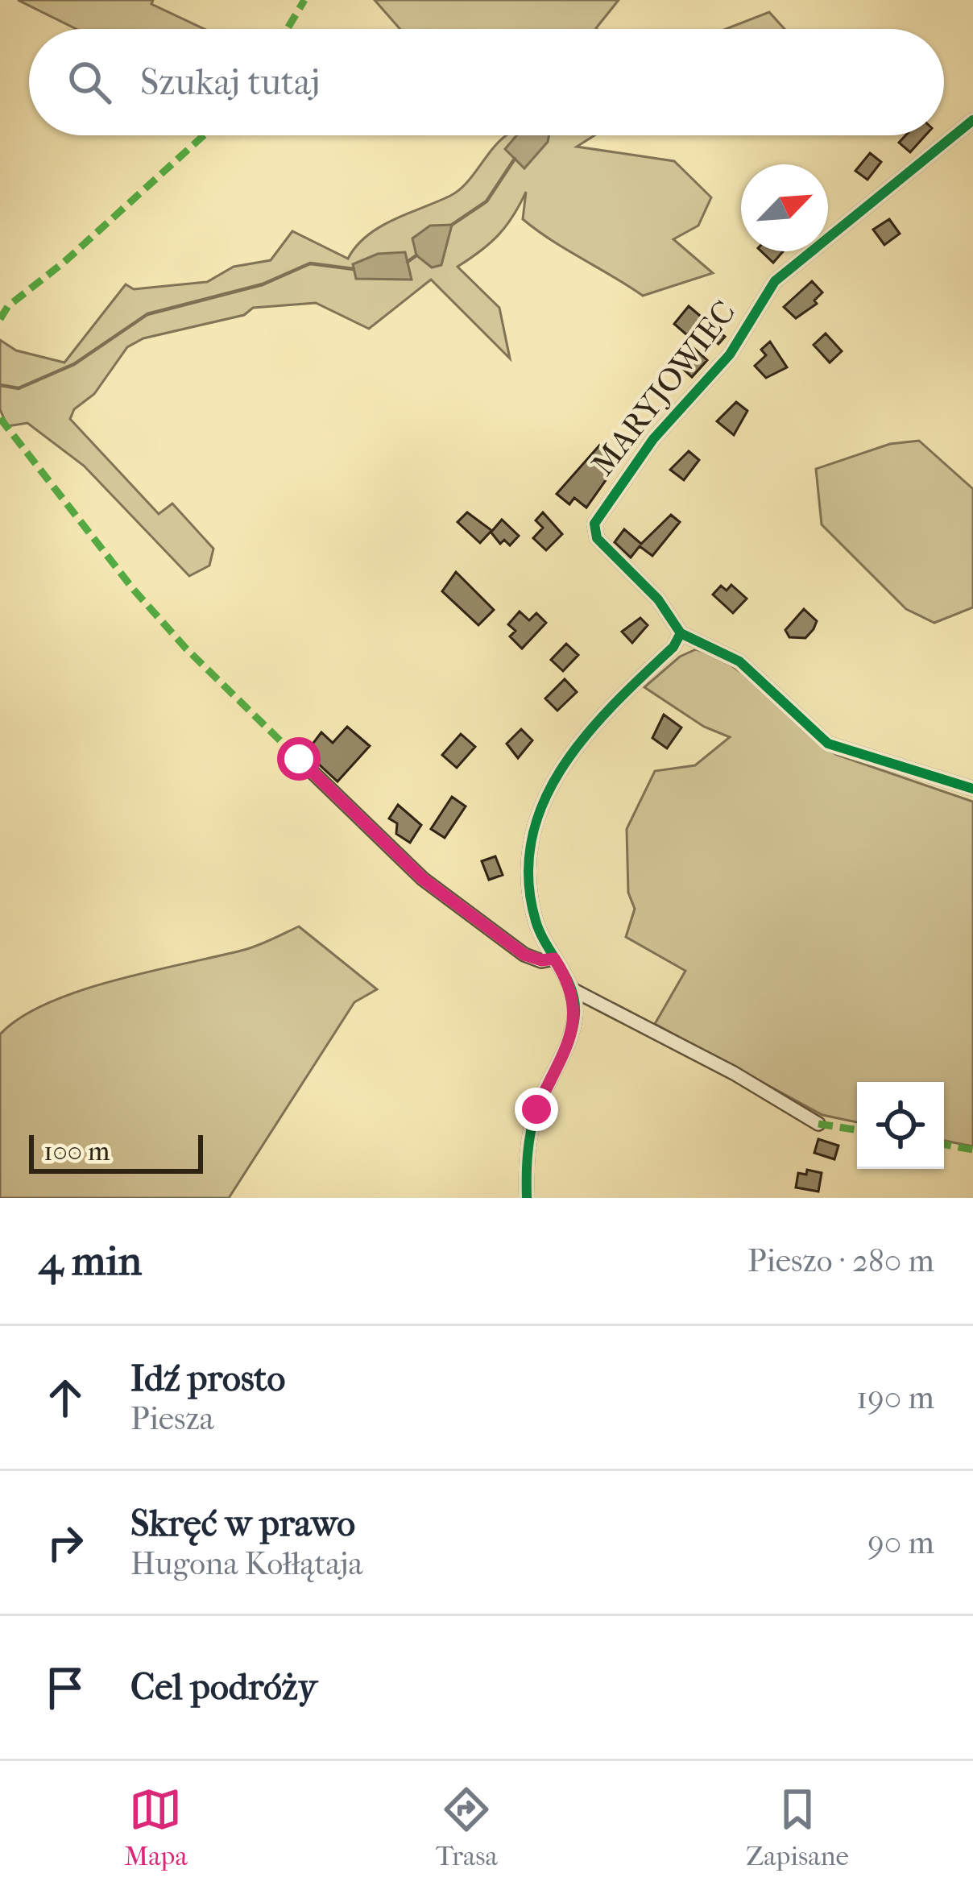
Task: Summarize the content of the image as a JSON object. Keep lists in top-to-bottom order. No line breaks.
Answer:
{"streets":{"street":["MARYJOWIEC"]},"scale_bar":"100 m","north":"top right","page":{"search":"Szukaj tutaj","scale":"100 m","heading":["4 min","Pieszo · 280 m"],"list":[["Idź prosto","Piesza","190 m"],["Skręć w prawo","Hugona Kołłątaja","90 m"],"Cel podróży"],"nav":["Mapa","Trasa","Zapisane"]}}
